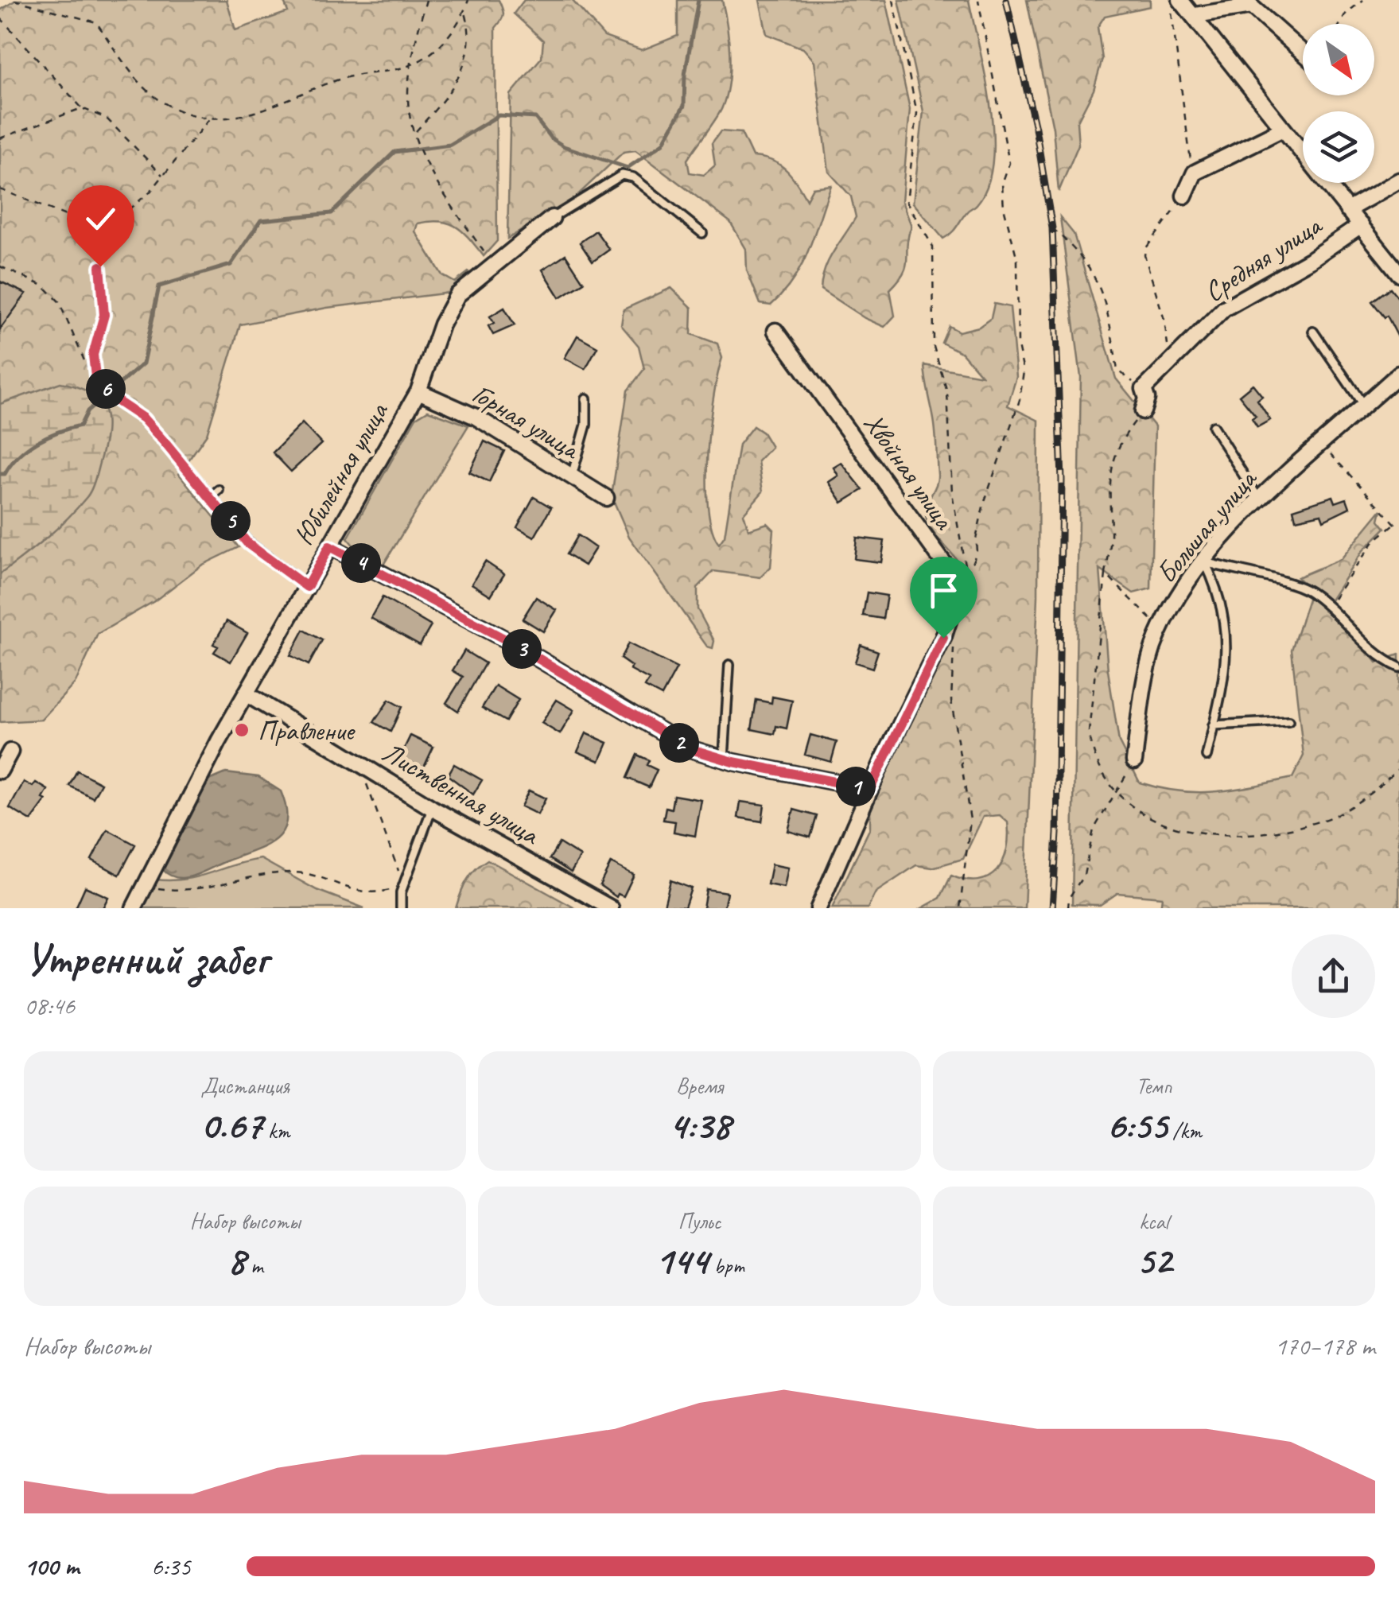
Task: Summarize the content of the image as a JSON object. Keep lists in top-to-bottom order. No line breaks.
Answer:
{"streets":{"street":["Средняя улица","Горная улица","Хвойная улица","Юбилейная улица","Большая улица","Лиственная улица"]},"crossings":[["Горная улица","Юбилейная улица"],["Юбилейная улица","Лиственная улица"]],"places":["Правление"],"north":"bottom right","page":{"pins":["6","5","4","3","2","1"],"heading":["Утренний забег","08:46"],"stats":[["Дистанция","0.67 km"],["Время","4:38"],["Темп","6:55 /km"],["Набор высоты","8 m"],["Пульс","144 bpm"],["kcal","52"]],"chart":["Набор высоты","170–178 m"],"list":[{"name":"100 m","note":"6:35"}]}}
